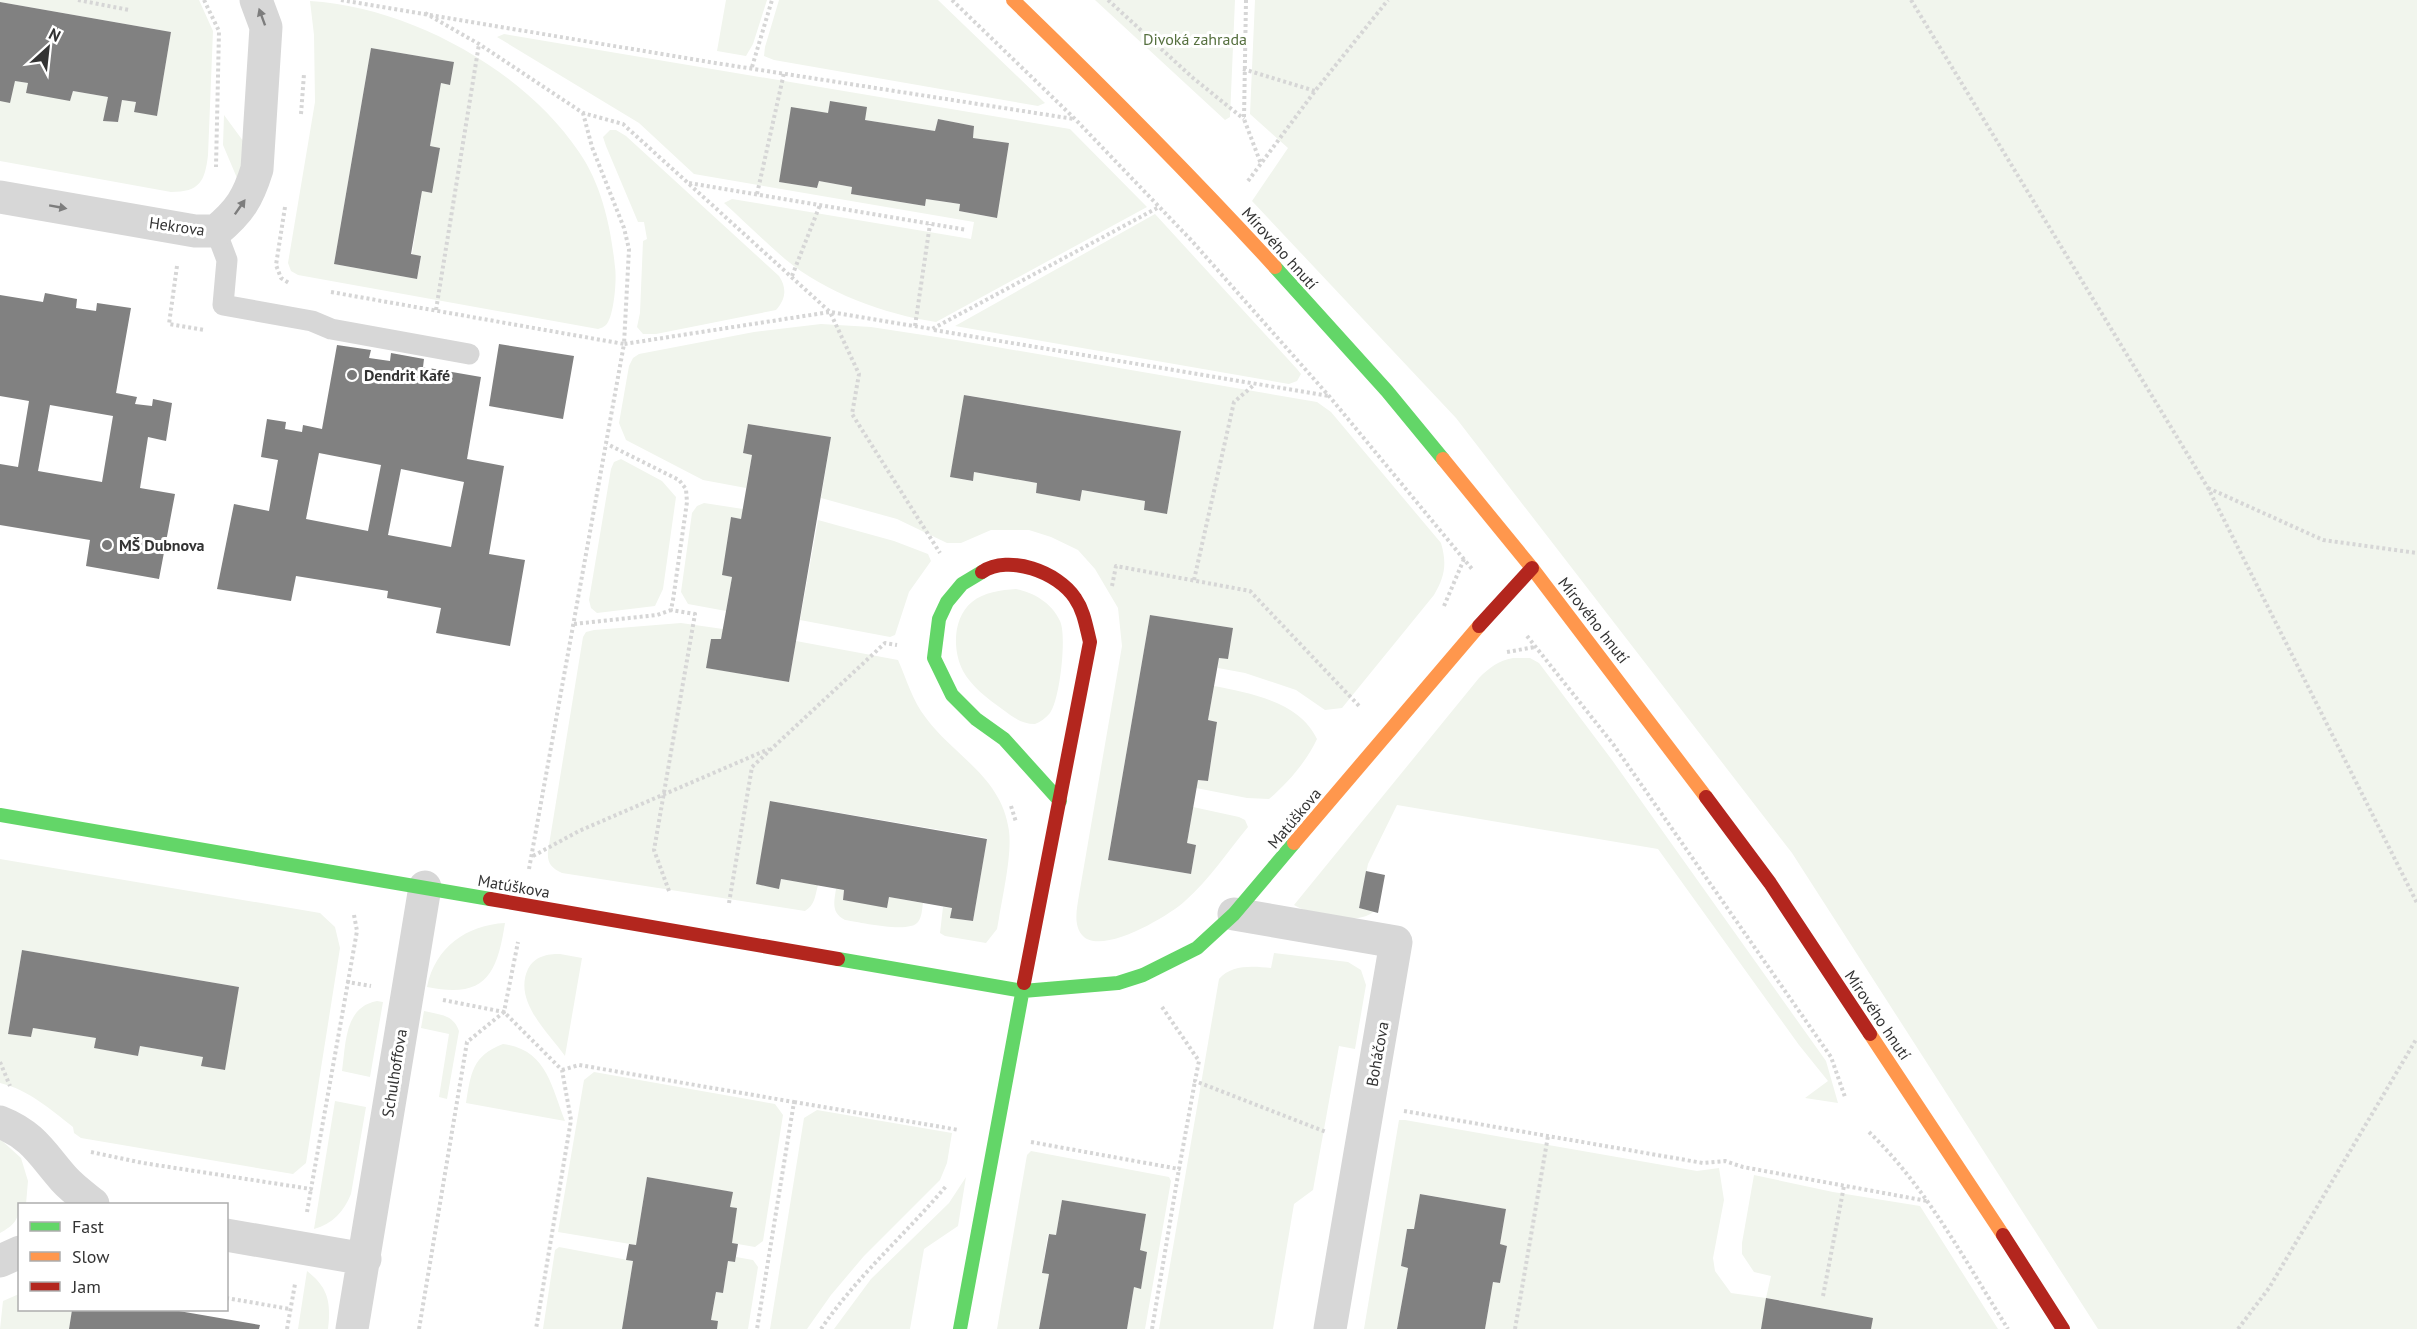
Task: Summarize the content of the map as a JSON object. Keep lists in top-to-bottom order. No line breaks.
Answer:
{"streets":{"street":["Hekrova","Mírového hnutí","Matúškova","Boháčova","Schulhoffova"]},"crossings":[["Mírového hnutí","Matúškova"],["Matúškova","Boháčova"],["Matúškova","Schulhoffova"]],"parks":["Divoká zahrada"],"places":["Dendrit Kafé","MŠ Dubnova"],"legend":["Fast","Slow","Jam"],"north":"top right"}
